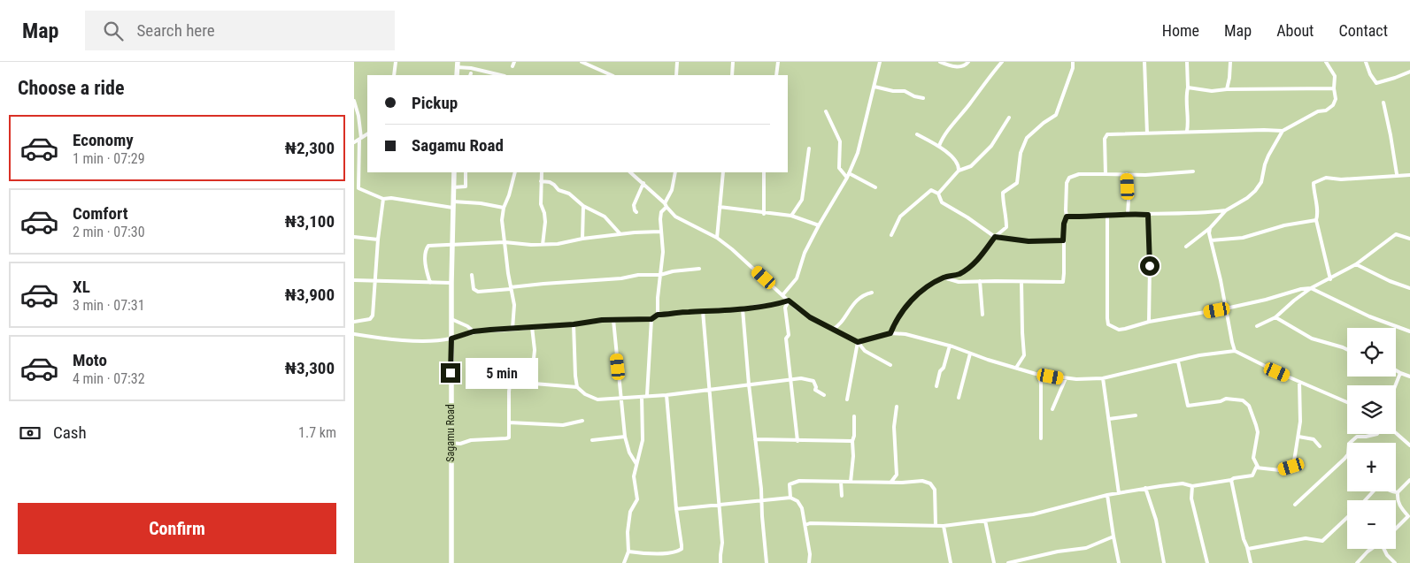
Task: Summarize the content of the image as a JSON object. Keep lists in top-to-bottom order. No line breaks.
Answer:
{"streets":{"highway":["Sagamu Road"]},"page":{"header":"Map","search":"Search here","nav":["Home","Map","About","Contact"],"heading":"Choose a ride","banner":["Pickup","Sagamu Road"],"list":[{"name":"Economy","note":"1 min · 07:29","value":"₦2,300"},{"name":"Comfort","note":"2 min · 07:30","value":"₦3,100"},{"name":"XL","note":"3 min · 07:31","value":"₦3,900"},{"name":"Moto","note":"4 min · 07:32","value":"₦3,300"}],"map_buttons":["+","−"],"bubble":"5 min","pay":["Cash","1.7 km"],"buttons":"Confirm"}}
